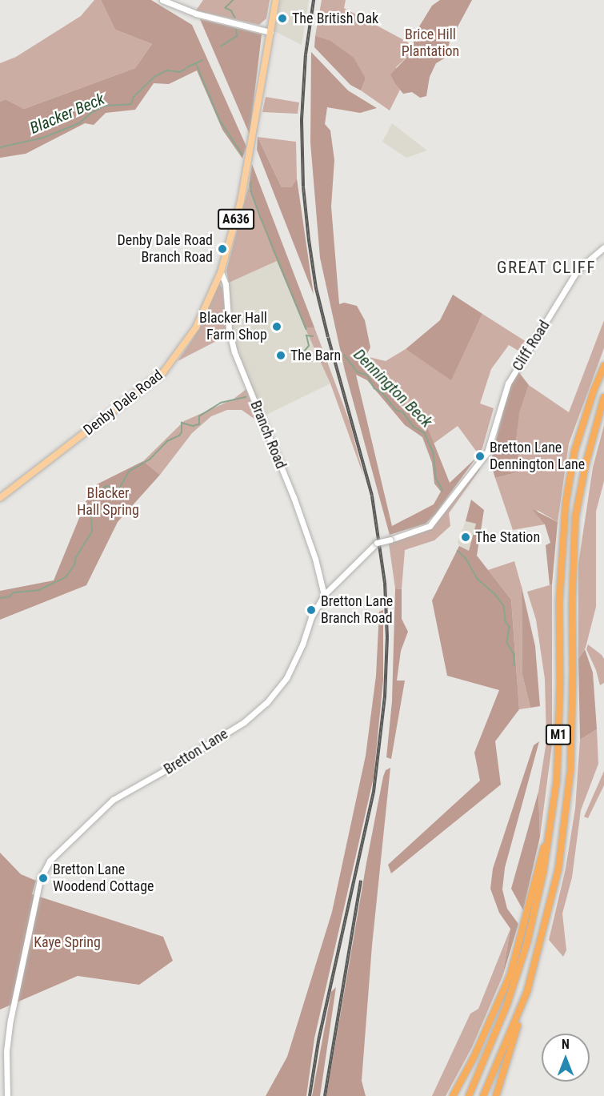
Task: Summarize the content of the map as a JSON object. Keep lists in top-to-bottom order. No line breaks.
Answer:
{"streets":{"highway":["M1"],"main road":["A636","Denby Dale Road"],"street":["Cliff Road","Branch Road","Bretton Lane"]},"crossings":[["Cliff Road","Bretton Lane"],["Denby Dale Road","Branch Road"],["Branch Road","Bretton Lane"]],"districts":["GREAT CLIFF"],"water":["Blacker Beck","Dennington Beck"],"parks":["Brice Hill Plantation","Blacker Hall Spring","Kaye Spring"],"places":["The British Oak","Denby Dale Road Branch Road","Blacker Hall Farm Shop","The Barn","Bretton Lane Dennington Lane","The Station","Bretton Lane Branch Road","Bretton Lane Woodend Cottage"],"north":"top"}
